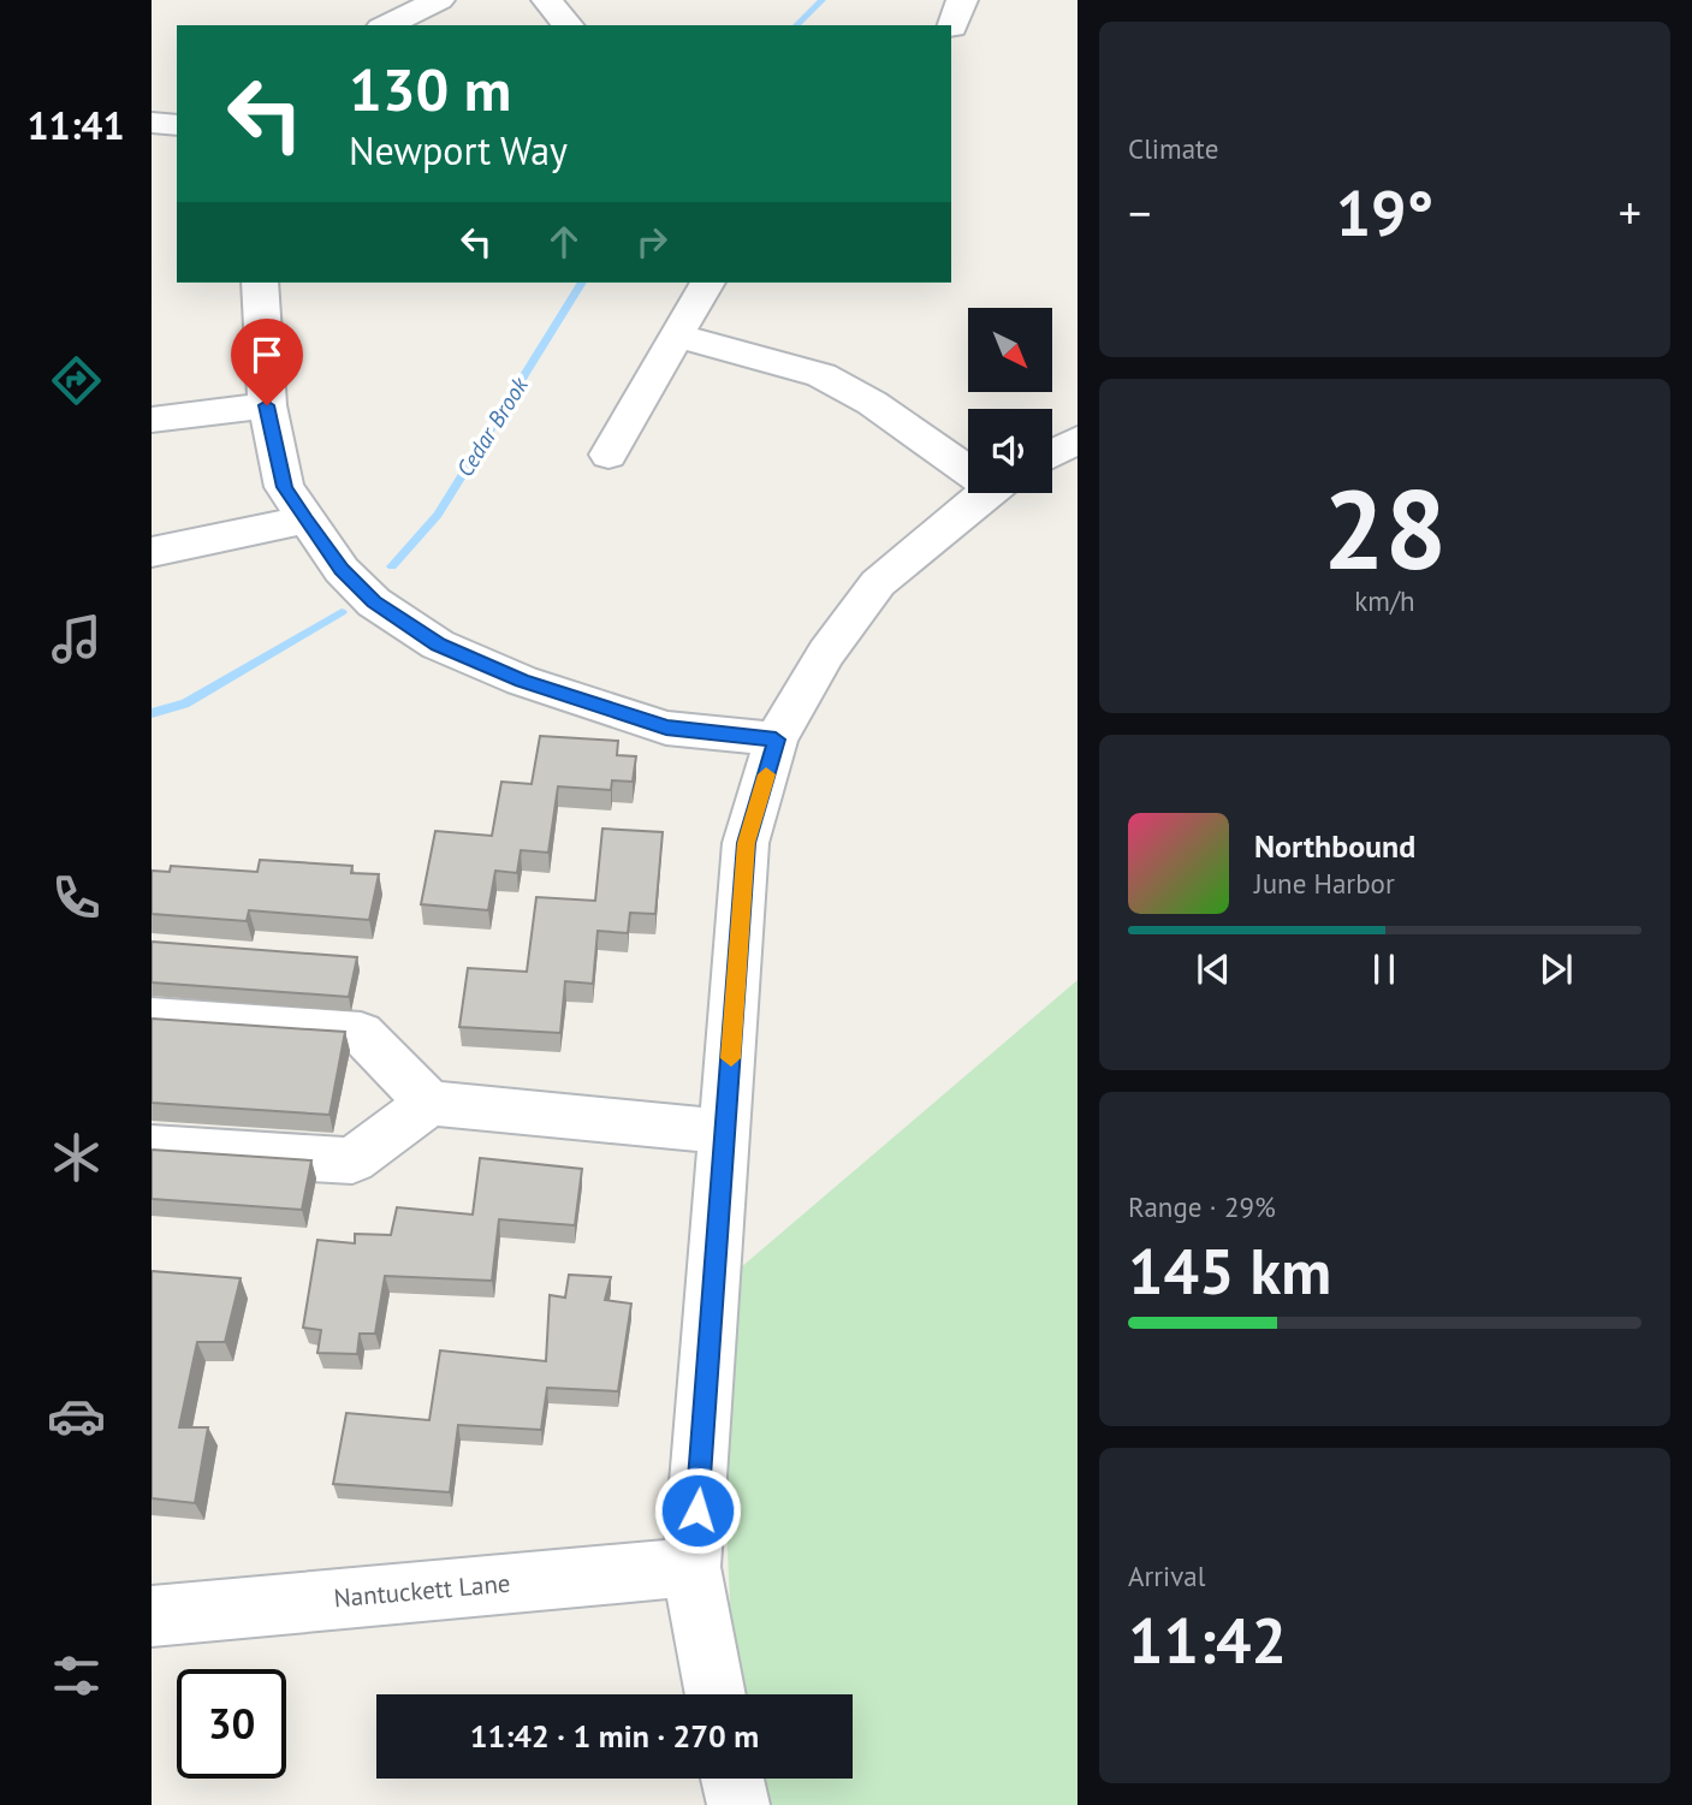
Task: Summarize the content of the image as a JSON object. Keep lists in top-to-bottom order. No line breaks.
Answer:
{"streets":{"street":["Nantuckett Lane"]},"water":["Cedar Brook"],"north":"bottom right","page":{"tabs":"11:41","tile":["Climate",["28","km/h"],["Range · 29%","145 km"],["Arrival","11:42"]],"turn":["130 m","Newport Way"],"heat":["−","19°","+"],"song":["Northbound","June Harbor"],"limit":"30","trip":"11:42 · 1 min · 270 m"}}
